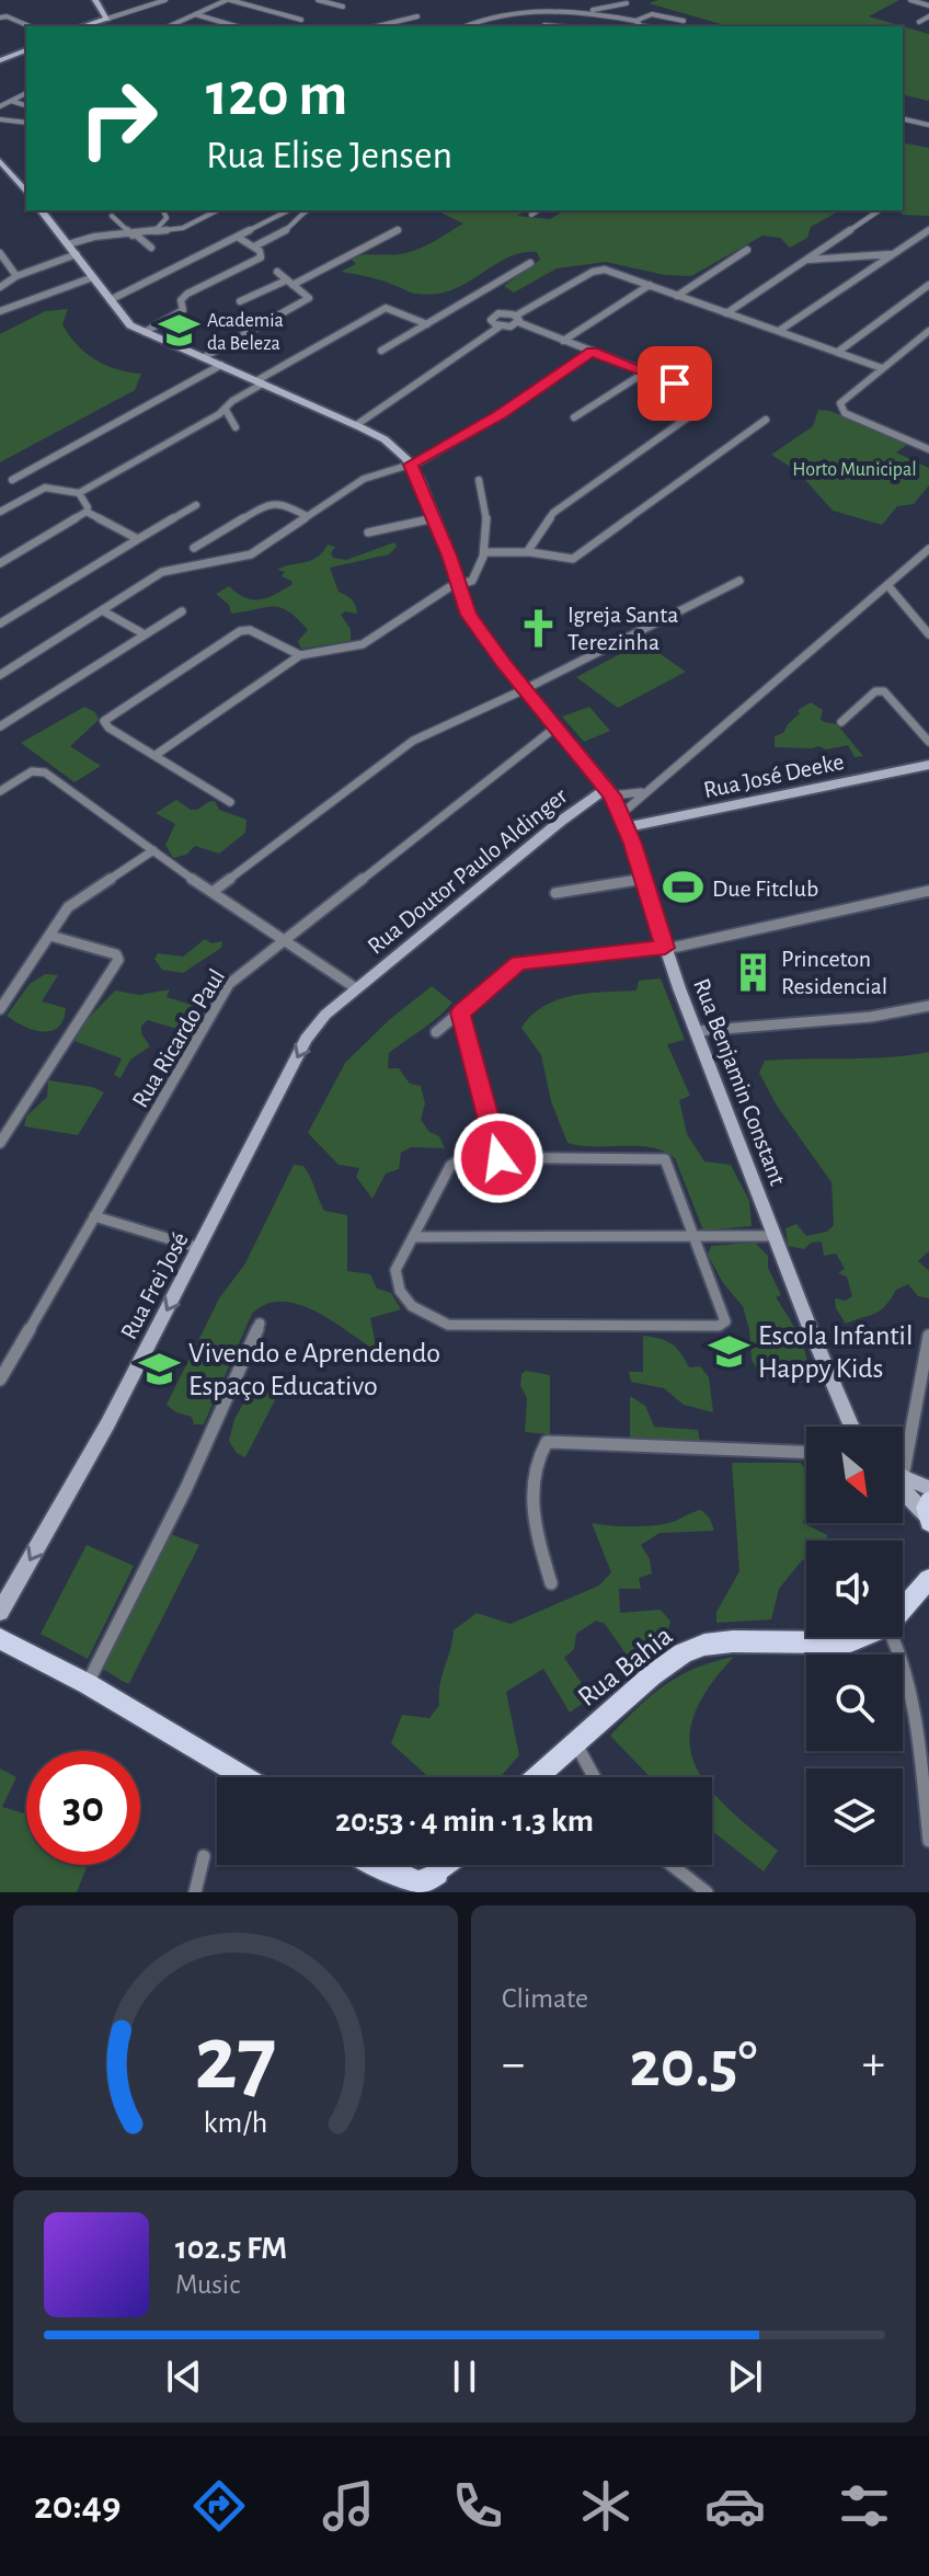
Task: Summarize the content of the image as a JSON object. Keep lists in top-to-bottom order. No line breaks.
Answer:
{"streets":{"main road":["Rua José Deeke","Rua Doutor Paulo Aldinger","Rua Benjamin Constant","Rua Frei José","Rua Bahia"],"street":["Rua Ricardo Paul"]},"crossings":[["Rua José Deeke","Rua Benjamin Constant"],["Rua Doutor Paulo Aldinger","Rua Benjamin Constant"],["Rua Doutor Paulo Aldinger","Rua Frei José"],["Rua Ricardo Paul","Rua Benjamin Constant"]],"one_way":["Rua Frei José"],"parks":["Horto Municipal"],"places":{"school or university":["Academia da Beleza","Escola Infantil Happy Kids","Vivendo e Aprendendo Espaço Educativo"],"church":["Igreja Santa Terezinha"],"sports":["Due Fitclub"],"building":["Princeton Residencial"]},"north":"bottom right","page":{"turn":["120 m","Rua Elise Jensen"],"limit":"30","trip":"20:53 · 4 min · 1.3 km","tile":"Climate","heat":["−","20.5°","+"],"song":["102.5 FM","Music"],"tabs":"20:49","gauge":["27","km/h"]}}
